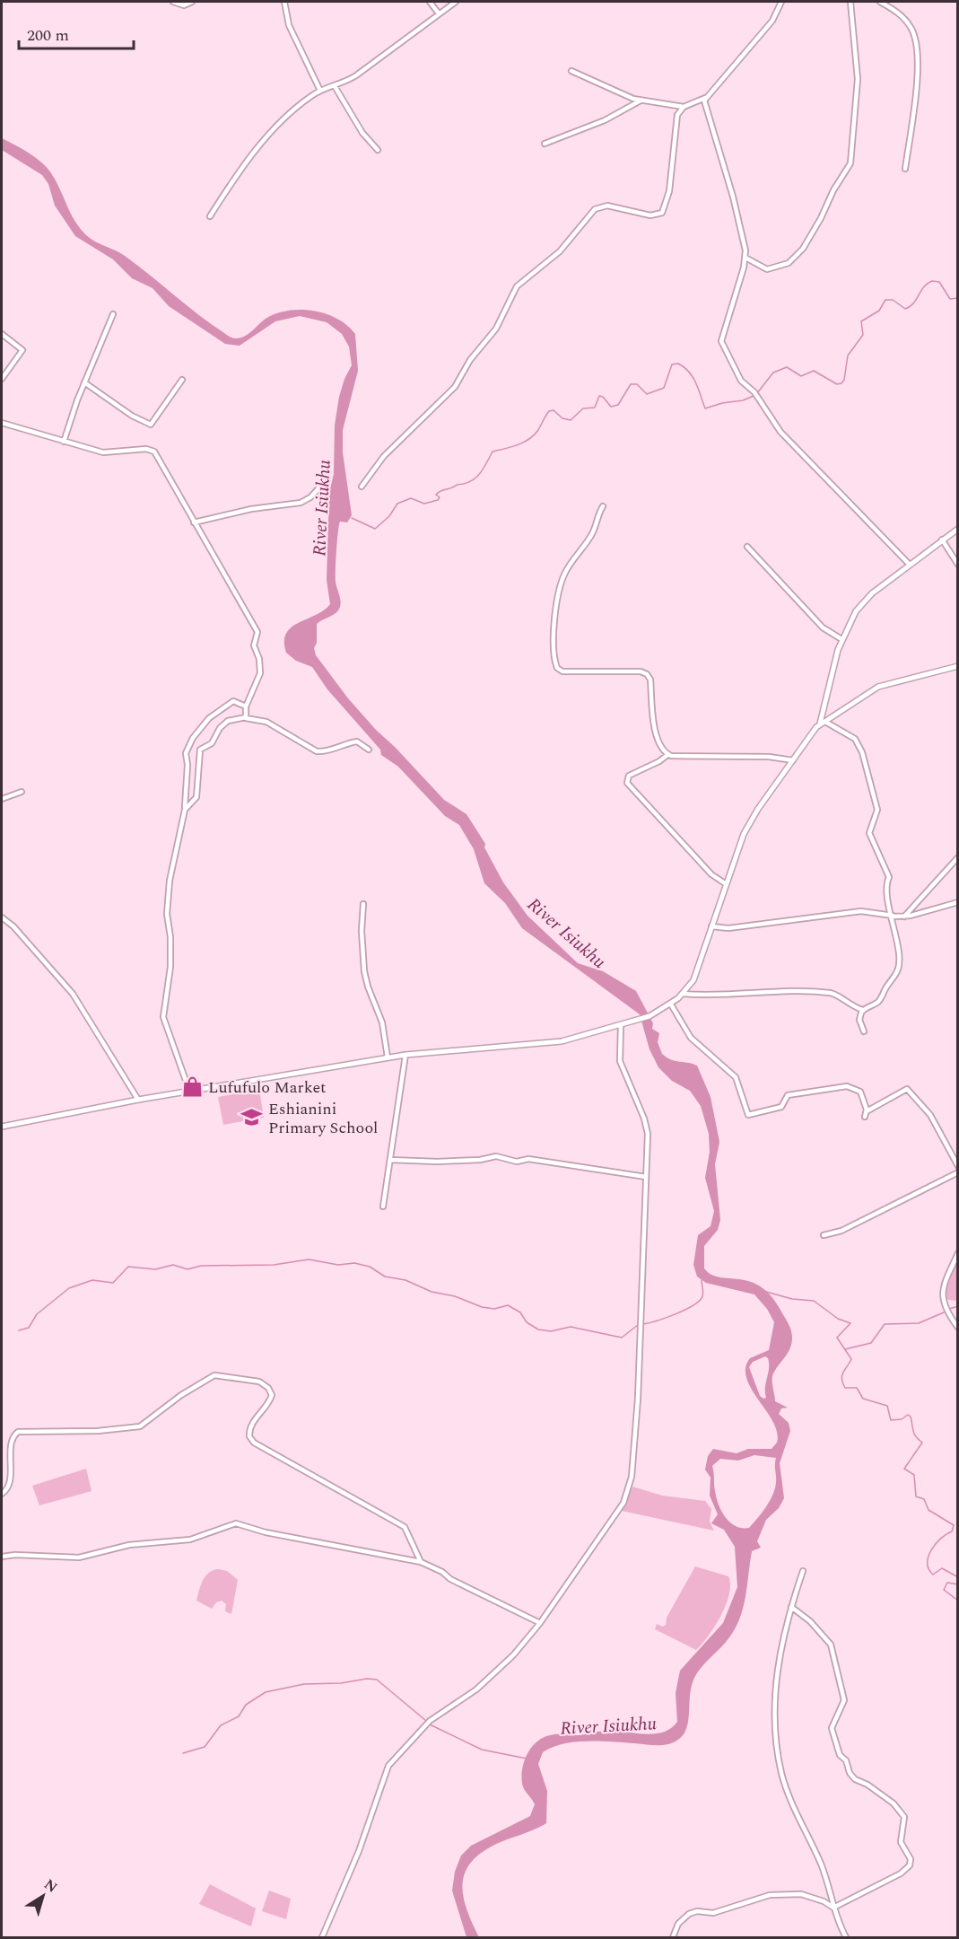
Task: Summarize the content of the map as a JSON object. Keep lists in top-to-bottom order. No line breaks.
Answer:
{"water":["River Isiukhu"],"places":{"shop":["Lufufulo Market"],"school or university":["Eshianini Primary School"]},"scale_bar":"200 m","north":"top right"}
